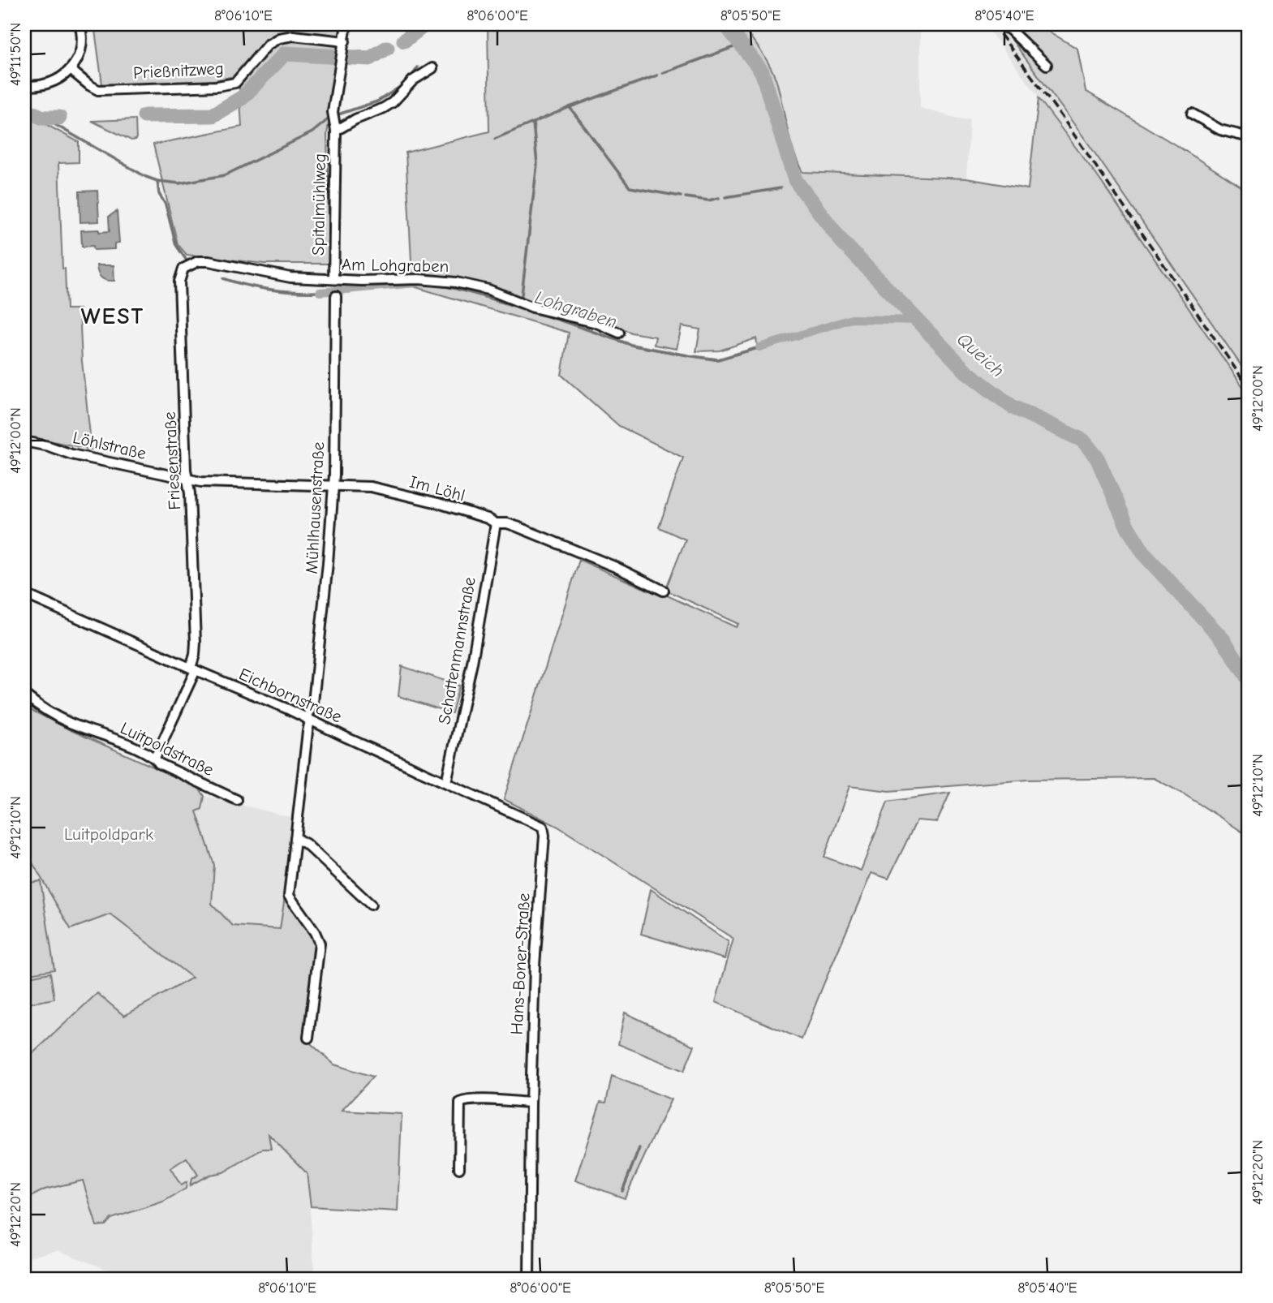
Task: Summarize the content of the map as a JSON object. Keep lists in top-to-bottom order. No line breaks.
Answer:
{"streets":{"street":["Prießnitzweg","Spitalmühlweg","Am Lohgraben","Löhlstraße","Friesenstraße","Im Löhl","Mühlhausenstraße","Schattenmannstraße","Eichbornstraße","Luitpoldstraße","Hans-Boner-Straße"]},"crossings":[["Prießnitzweg","Spitalmühlweg"],["Spitalmühlweg","Am Lohgraben"],["Am Lohgraben","Friesenstraße"],["Löhlstraße","Friesenstraße"],["Löhlstraße","Im Löhl"],["Friesenstraße","Im Löhl"],["Friesenstraße","Eichbornstraße"],["Friesenstraße","Luitpoldstraße"],["Im Löhl","Mühlhausenstraße"],["Im Löhl","Schattenmannstraße"],["Mühlhausenstraße","Eichbornstraße"],["Schattenmannstraße","Eichbornstraße"],["Eichbornstraße","Hans-Boner-Straße"]],"districts":["WEST"],"water":["Lohgraben","Queich"],"parks":["Luitpoldpark"],"coordinates":["8°06'10\"E","8°06'00\"E","8°05'50\"E","8°05'40\"E","49°11'50\"N","49°12'00\"N","49°12'10\"N","49°12'20\"N"]}
